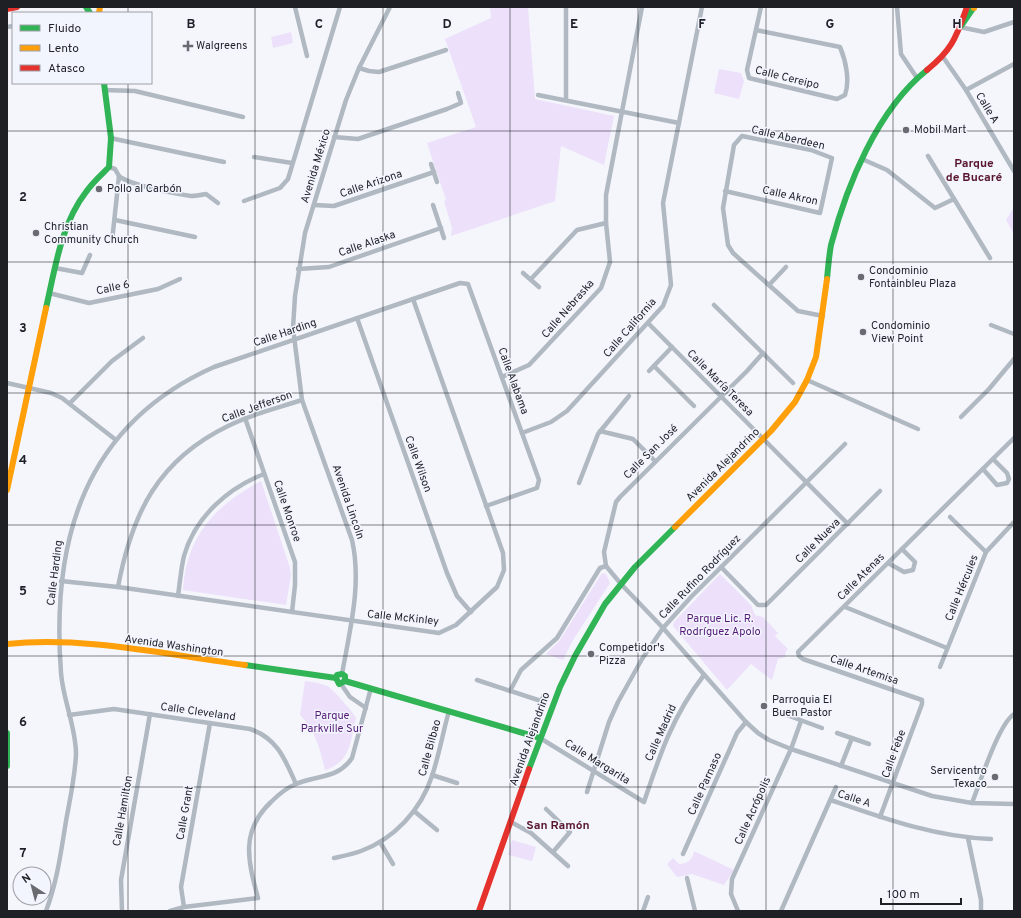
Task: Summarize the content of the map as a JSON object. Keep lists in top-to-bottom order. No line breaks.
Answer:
{"streets":{"street":["Calle Cereipo","Calle A","Calle Aberdeen","Avenida México","Calle Arizona","Calle Akron","Calle Alaska","Calle 6","Calle Nebraska","Calle California","Calle Harding","Calle Alabama","Calle María Teresa","Calle Jefferson","Calle San José","Calle Wilson","Avenida Alejandrino","Avenida Lincoln","Calle Monroe","Calle Nueva","Calle Rufino Rodríguez","Calle Atenas","Calle Hércules","Calle McKinley","Avenida Washington","Calle Artemisa","Calle Cleveland","Calle Madrid","Calle Bilbao","Calle Febe","Calle Margarita","Calle Parnaso","Calle Hamilton","Calle Acrópolis","Calle Grant"]},"crossings":[["Calle A","Avenida Alejandrino"],["Calle A","Calle Febe"],["Calle Aberdeen","Calle Akron"],["Calle Aberdeen","Avenida Alejandrino"],["Avenida México","Calle Arizona"],["Avenida México","Calle Alaska"],["Avenida México","Calle Harding"],["Avenida México","Avenida Lincoln"],["Calle Nebraska","Calle Alabama"],["Calle California","Calle Alabama"],["Calle California","Calle María Teresa"],["Calle Harding","Calle Alabama"],["Calle Harding","Calle Wilson"],["Calle Harding","Avenida Lincoln"],["Calle Harding","Calle McKinley"],["Calle Harding","Avenida Washington"],["Calle Harding","Calle Cleveland"],["Calle Alabama","Calle McKinley"],["Calle María Teresa","Calle San José"],["Calle María Teresa","Avenida Alejandrino"],["Calle María Teresa","Calle Nueva"],["Calle María Teresa","Calle Rufino Rodríguez"],["Calle Jefferson","Avenida Lincoln"],["Calle Jefferson","Calle Monroe"],["Calle Jefferson","Calle McKinley"],["Calle Wilson","Calle McKinley"],["Avenida Alejandrino","Calle Margarita"],["Avenida Lincoln","Calle McKinley"],["Avenida Lincoln","Avenida Washington"],["Calle Monroe","Calle McKinley"],["Calle Nueva","Calle Rufino Rodríguez"],["Calle Rufino Rodríguez","Calle Margarita"],["Calle Atenas","Calle Artemisa"],["Calle Artemisa","Calle Febe"],["Calle Cleveland","Calle Hamilton"],["Calle Cleveland","Calle Grant"],["Calle Madrid","Calle Margarita"]],"districts":["Parque de Bucaré","San Ramón"],"parks":["Parque Lic. R. Rodríguez Apolo","Parque Parkville Sur"],"places":{"health":["Walgreens"],"other":["Mobil Mart","Pollo al Carbón","Christian Community Church","Condominio Fontainbleu Plaza","Condominio View Point","Competidor's Pizza","Parroquia El Buen Pastor","Servicentro Texaco"]},"legend":["Fluido","Lento","Atasco"],"scale_bar":"100 m","north":"top left","grid":{"columns":["B","C","D","E","F","G","H"],"rows":["2","3","4","5","6","7"]}}
